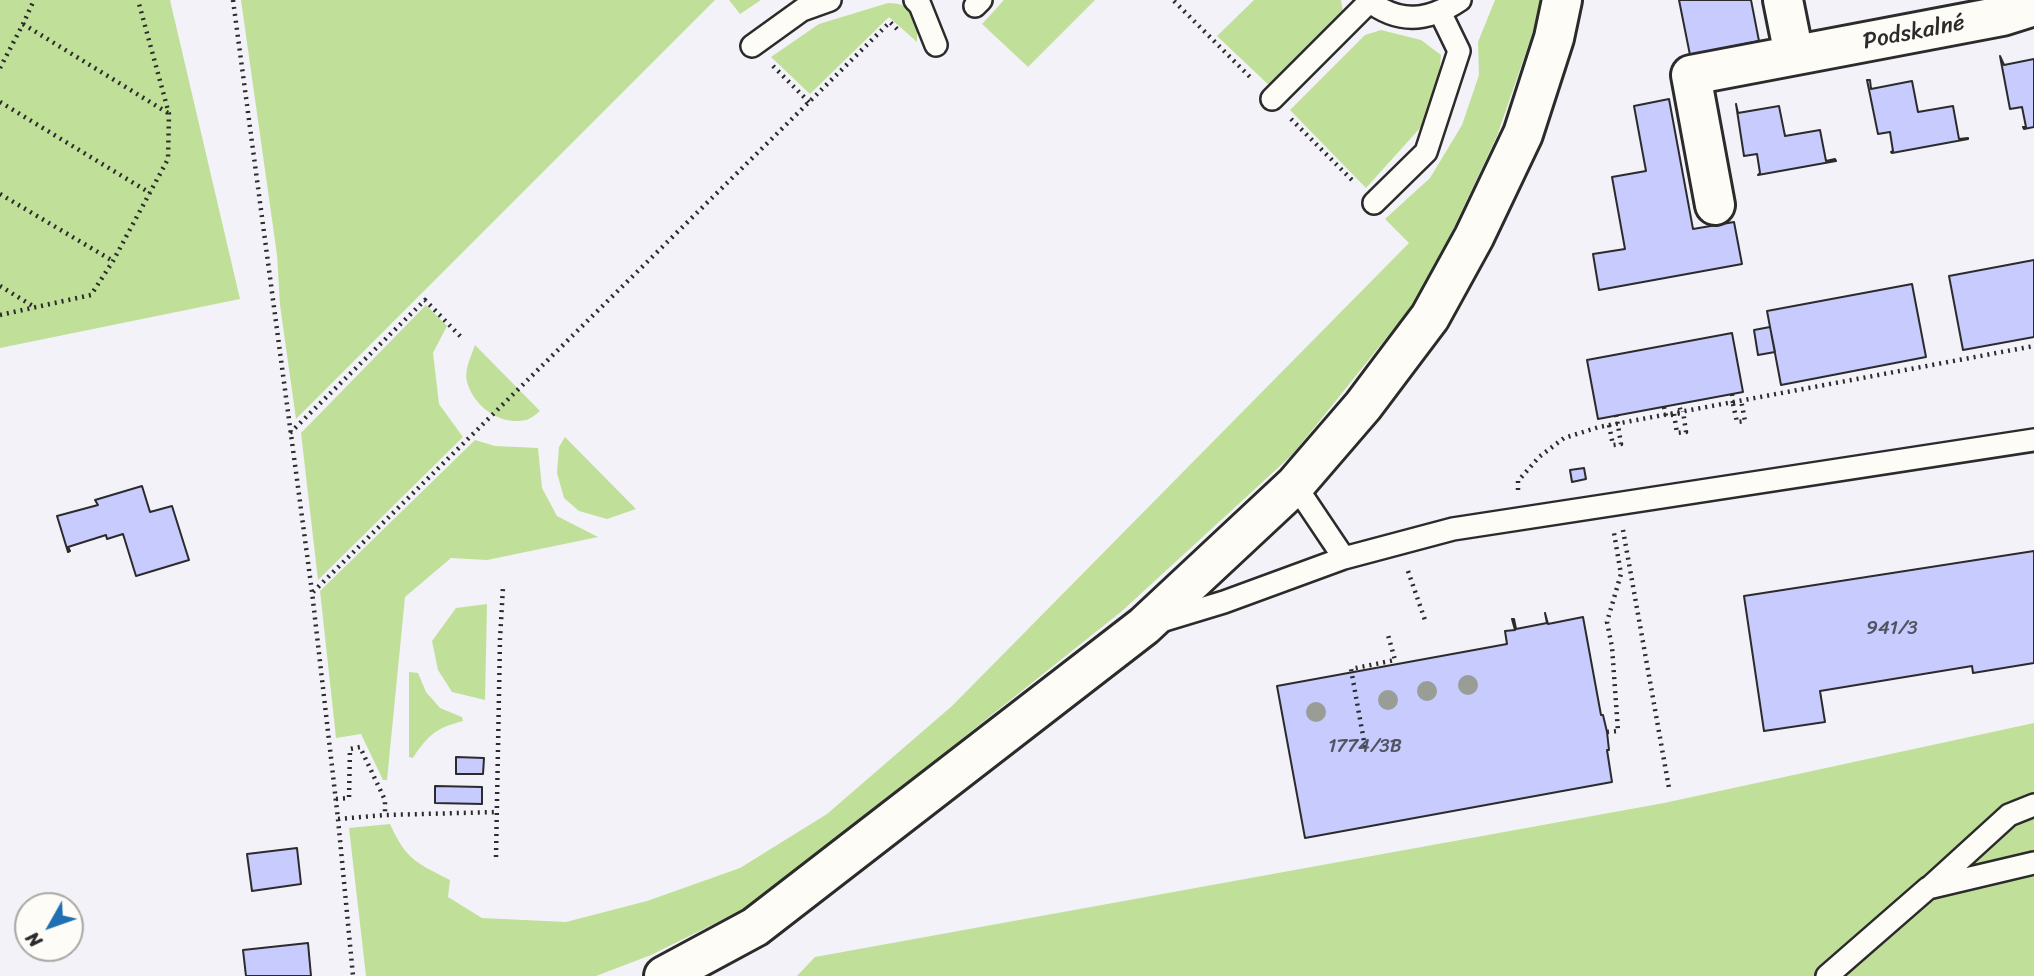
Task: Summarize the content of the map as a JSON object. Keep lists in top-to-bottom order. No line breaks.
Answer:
{"streets":{"street":["Podskalné"]},"house_numbers":["941/3","1774/3B"],"north":"bottom left"}
